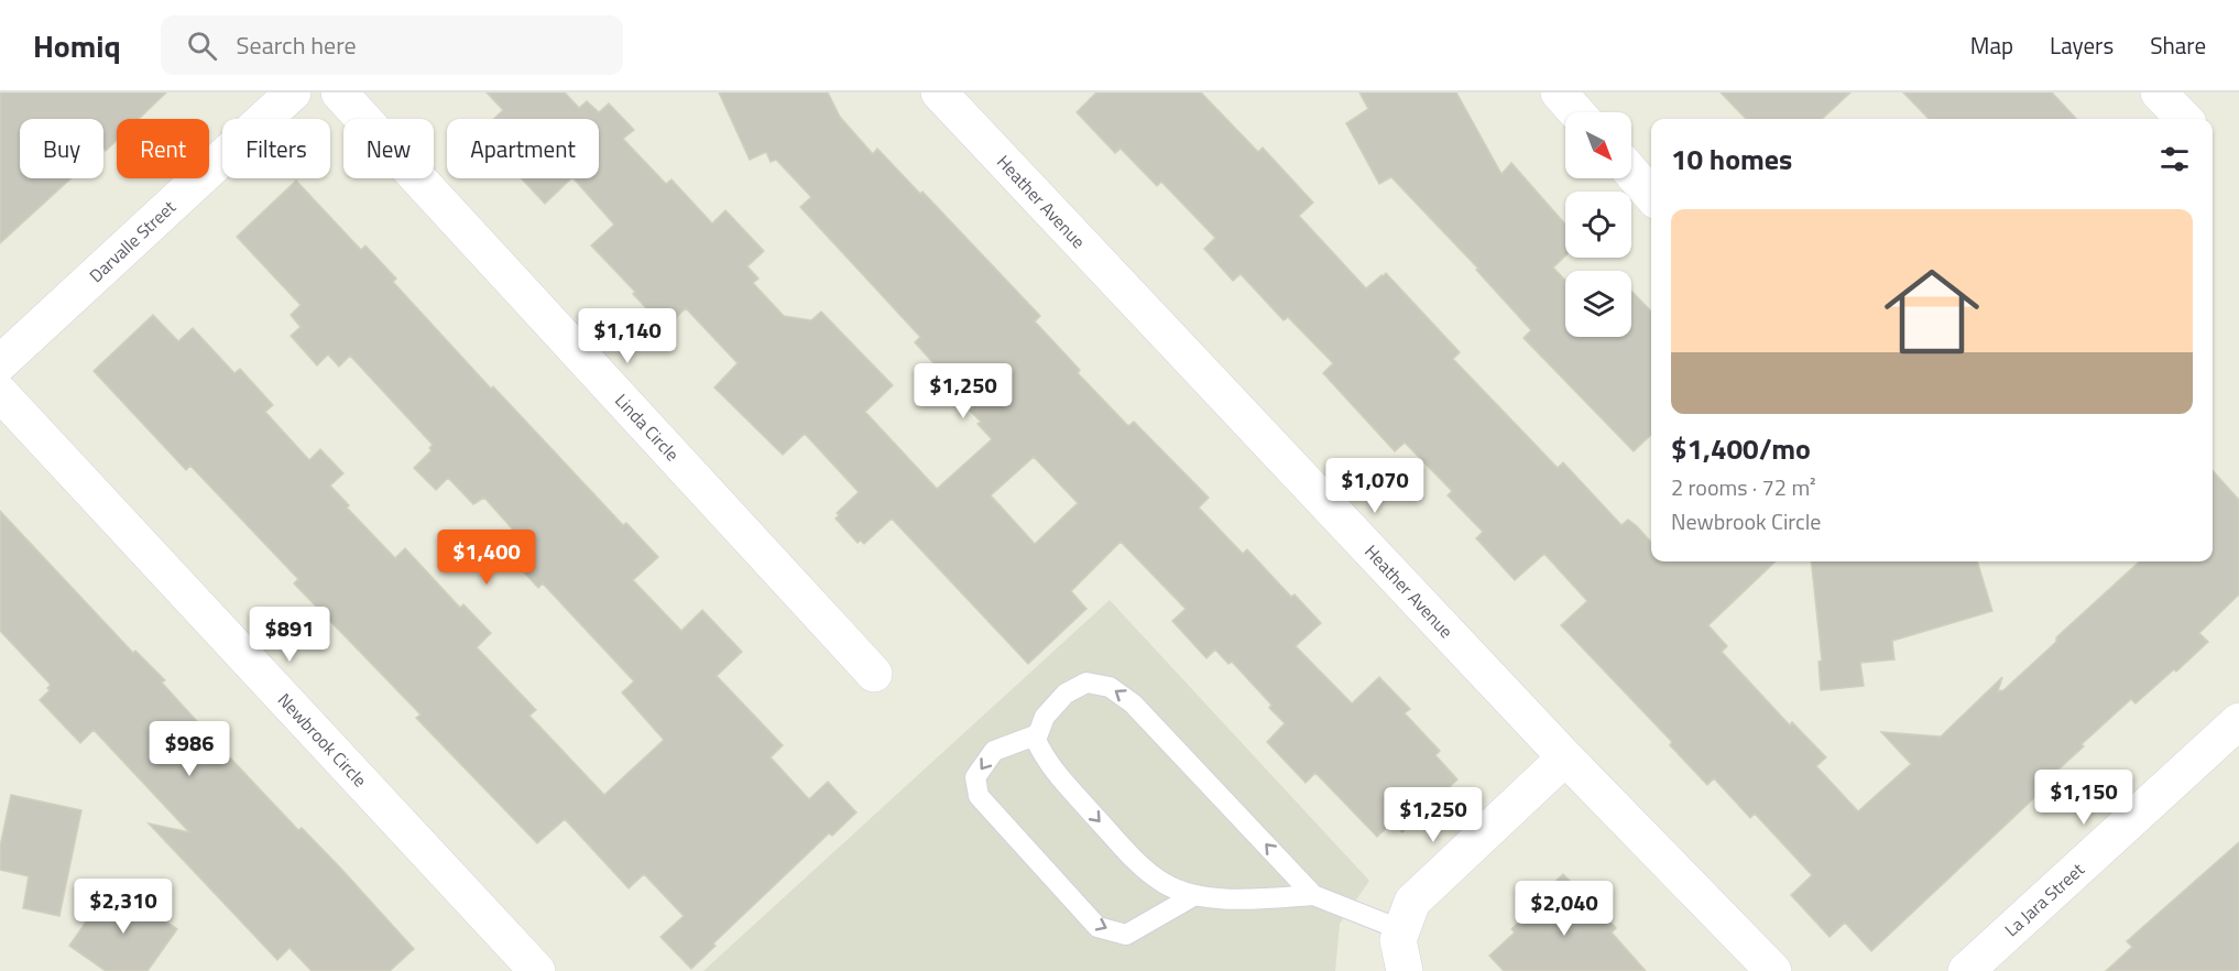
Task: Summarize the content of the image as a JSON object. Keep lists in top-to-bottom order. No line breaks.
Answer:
{"streets":{"street":["Heather Avenue","Darvalle Street","Linda Circle","Newbrook Circle","La Jara Street"]},"north":"bottom right","page":{"header":"Homiq","search":"Search here","nav":["Map","Layers","Share"],"chip":["Buy","Rent","Filters","New","Apartment"],"heading":"10 homes","list":[{"name":"$1,400/mo","note":"2 rooms · 72 m² · Newbrook Circle"}],"price":["$1,140","$1,250","$1,070","$1,400","$891","$986","$1,150","$1,250","$2,310","$2,040"]}}
